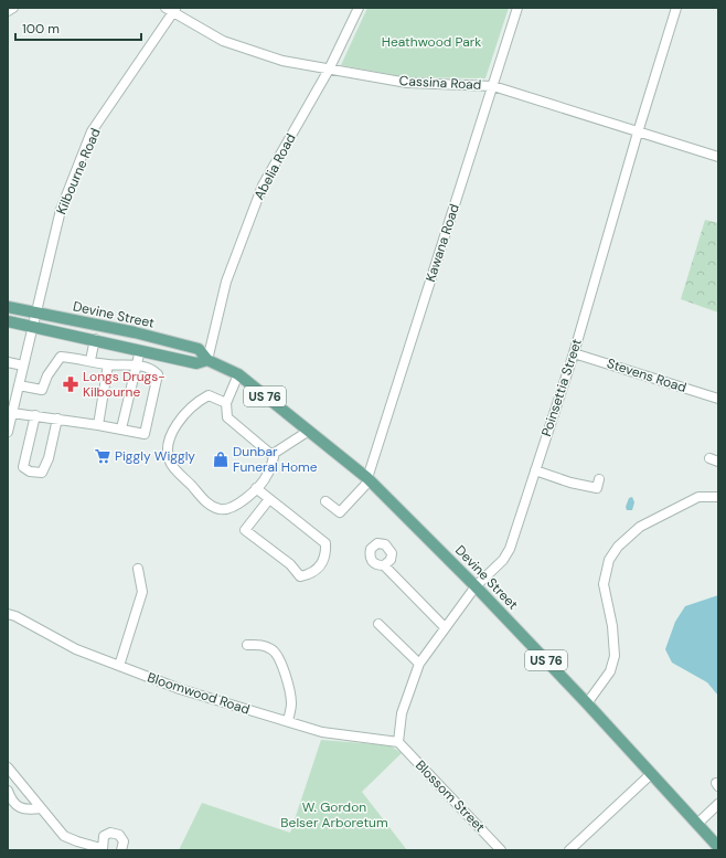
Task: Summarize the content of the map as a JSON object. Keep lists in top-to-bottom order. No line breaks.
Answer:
{"streets":{"main road":["Devine Street","US 76"],"street":["Cassina Road","Abelia Road","Kilbourne Road","Kawana Road","Stevens Road","Poinsettia Street","Bloomwood Road","Blossom Street"]},"crossings":[["Cassina Road","Abelia Road"],["Cassina Road","Kilbourne Road"],["Cassina Road","Kawana Road"],["Cassina Road","Poinsettia Street"],["Abelia Road","Devine Street"],["Kilbourne Road","Devine Street"],["Kawana Road","Devine Street"],["Devine Street","Poinsettia Street"],["Stevens Road","Poinsettia Street"],["Poinsettia Street","Bloomwood Road"],["Poinsettia Street","Blossom Street"],["Bloomwood Road","Blossom Street"]],"parks":["Heathwood Park","W. Gordon Belser Arboretum"],"places":{"pharmacy":["Longs Drugs- Kilbourne"],"supermarket":["Piggly Wiggly"],"shop":["Dunbar Funeral Home"]},"scale_bar":"100 m"}
